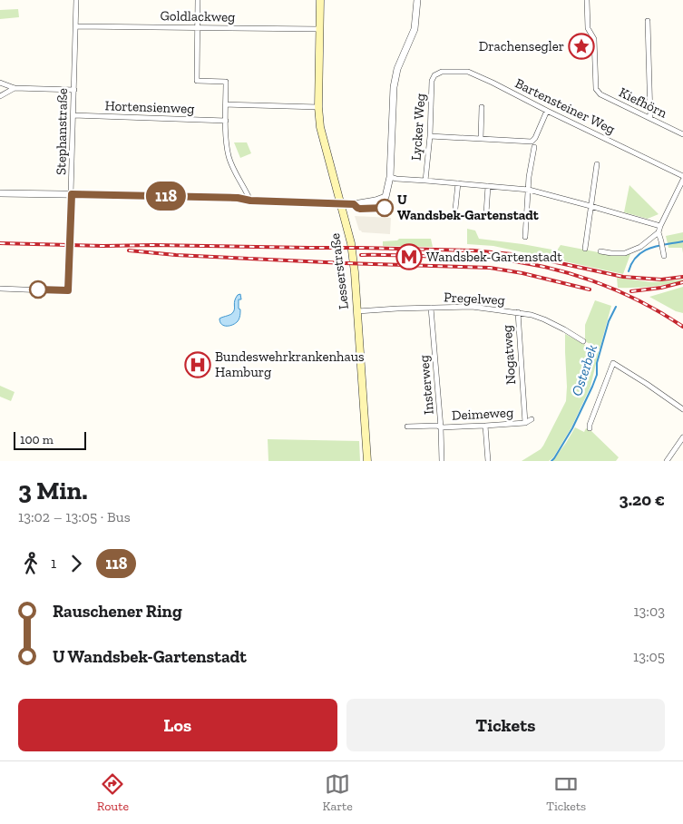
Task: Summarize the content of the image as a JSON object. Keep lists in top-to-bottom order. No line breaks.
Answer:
{"streets":{"main road":["Lesserstraße"],"street":["Goldlackweg","Kiefhörn","Bartensteiner Weg","Hortensienweg","Lycker Weg","Stephanstraße","Pregelweg","Nogatweg","Insterweg","Deimeweg"]},"crossings":[["Goldlackweg","Stephanstraße"],["Goldlackweg","Lesserstraße"],["Bartensteiner Weg","Lycker Weg"],["Hortensienweg","Stephanstraße"],["Lesserstraße","Pregelweg"],["Pregelweg","Nogatweg"],["Pregelweg","Insterweg"],["Nogatweg","Deimeweg"],["Insterweg","Deimeweg"]],"water":["Osterbek"],"places":{"place":["Drachensegler"],"other":["U Wandsbek-Gartenstadt"],"metro station":["Wandsbek-Gartenstadt"],"hospital":["Bundeswehrkrankenhaus Hamburg"]},"lines":["bus line 118"],"scale_bar":"100 m","page":{"on_map":"118","scale":"100 m","heading":["3 Min.","13:02 – 13:05 · Bus","3.20 €"],"legs":["1","118"],"list":[{"name":"Rauschener Ring","value":"13:03"},{"name":"U Wandsbek-Gartenstadt","value":"13:05"}],"buttons":["Los","Tickets"],"tabs":["Route","Karte","Tickets"]}}
